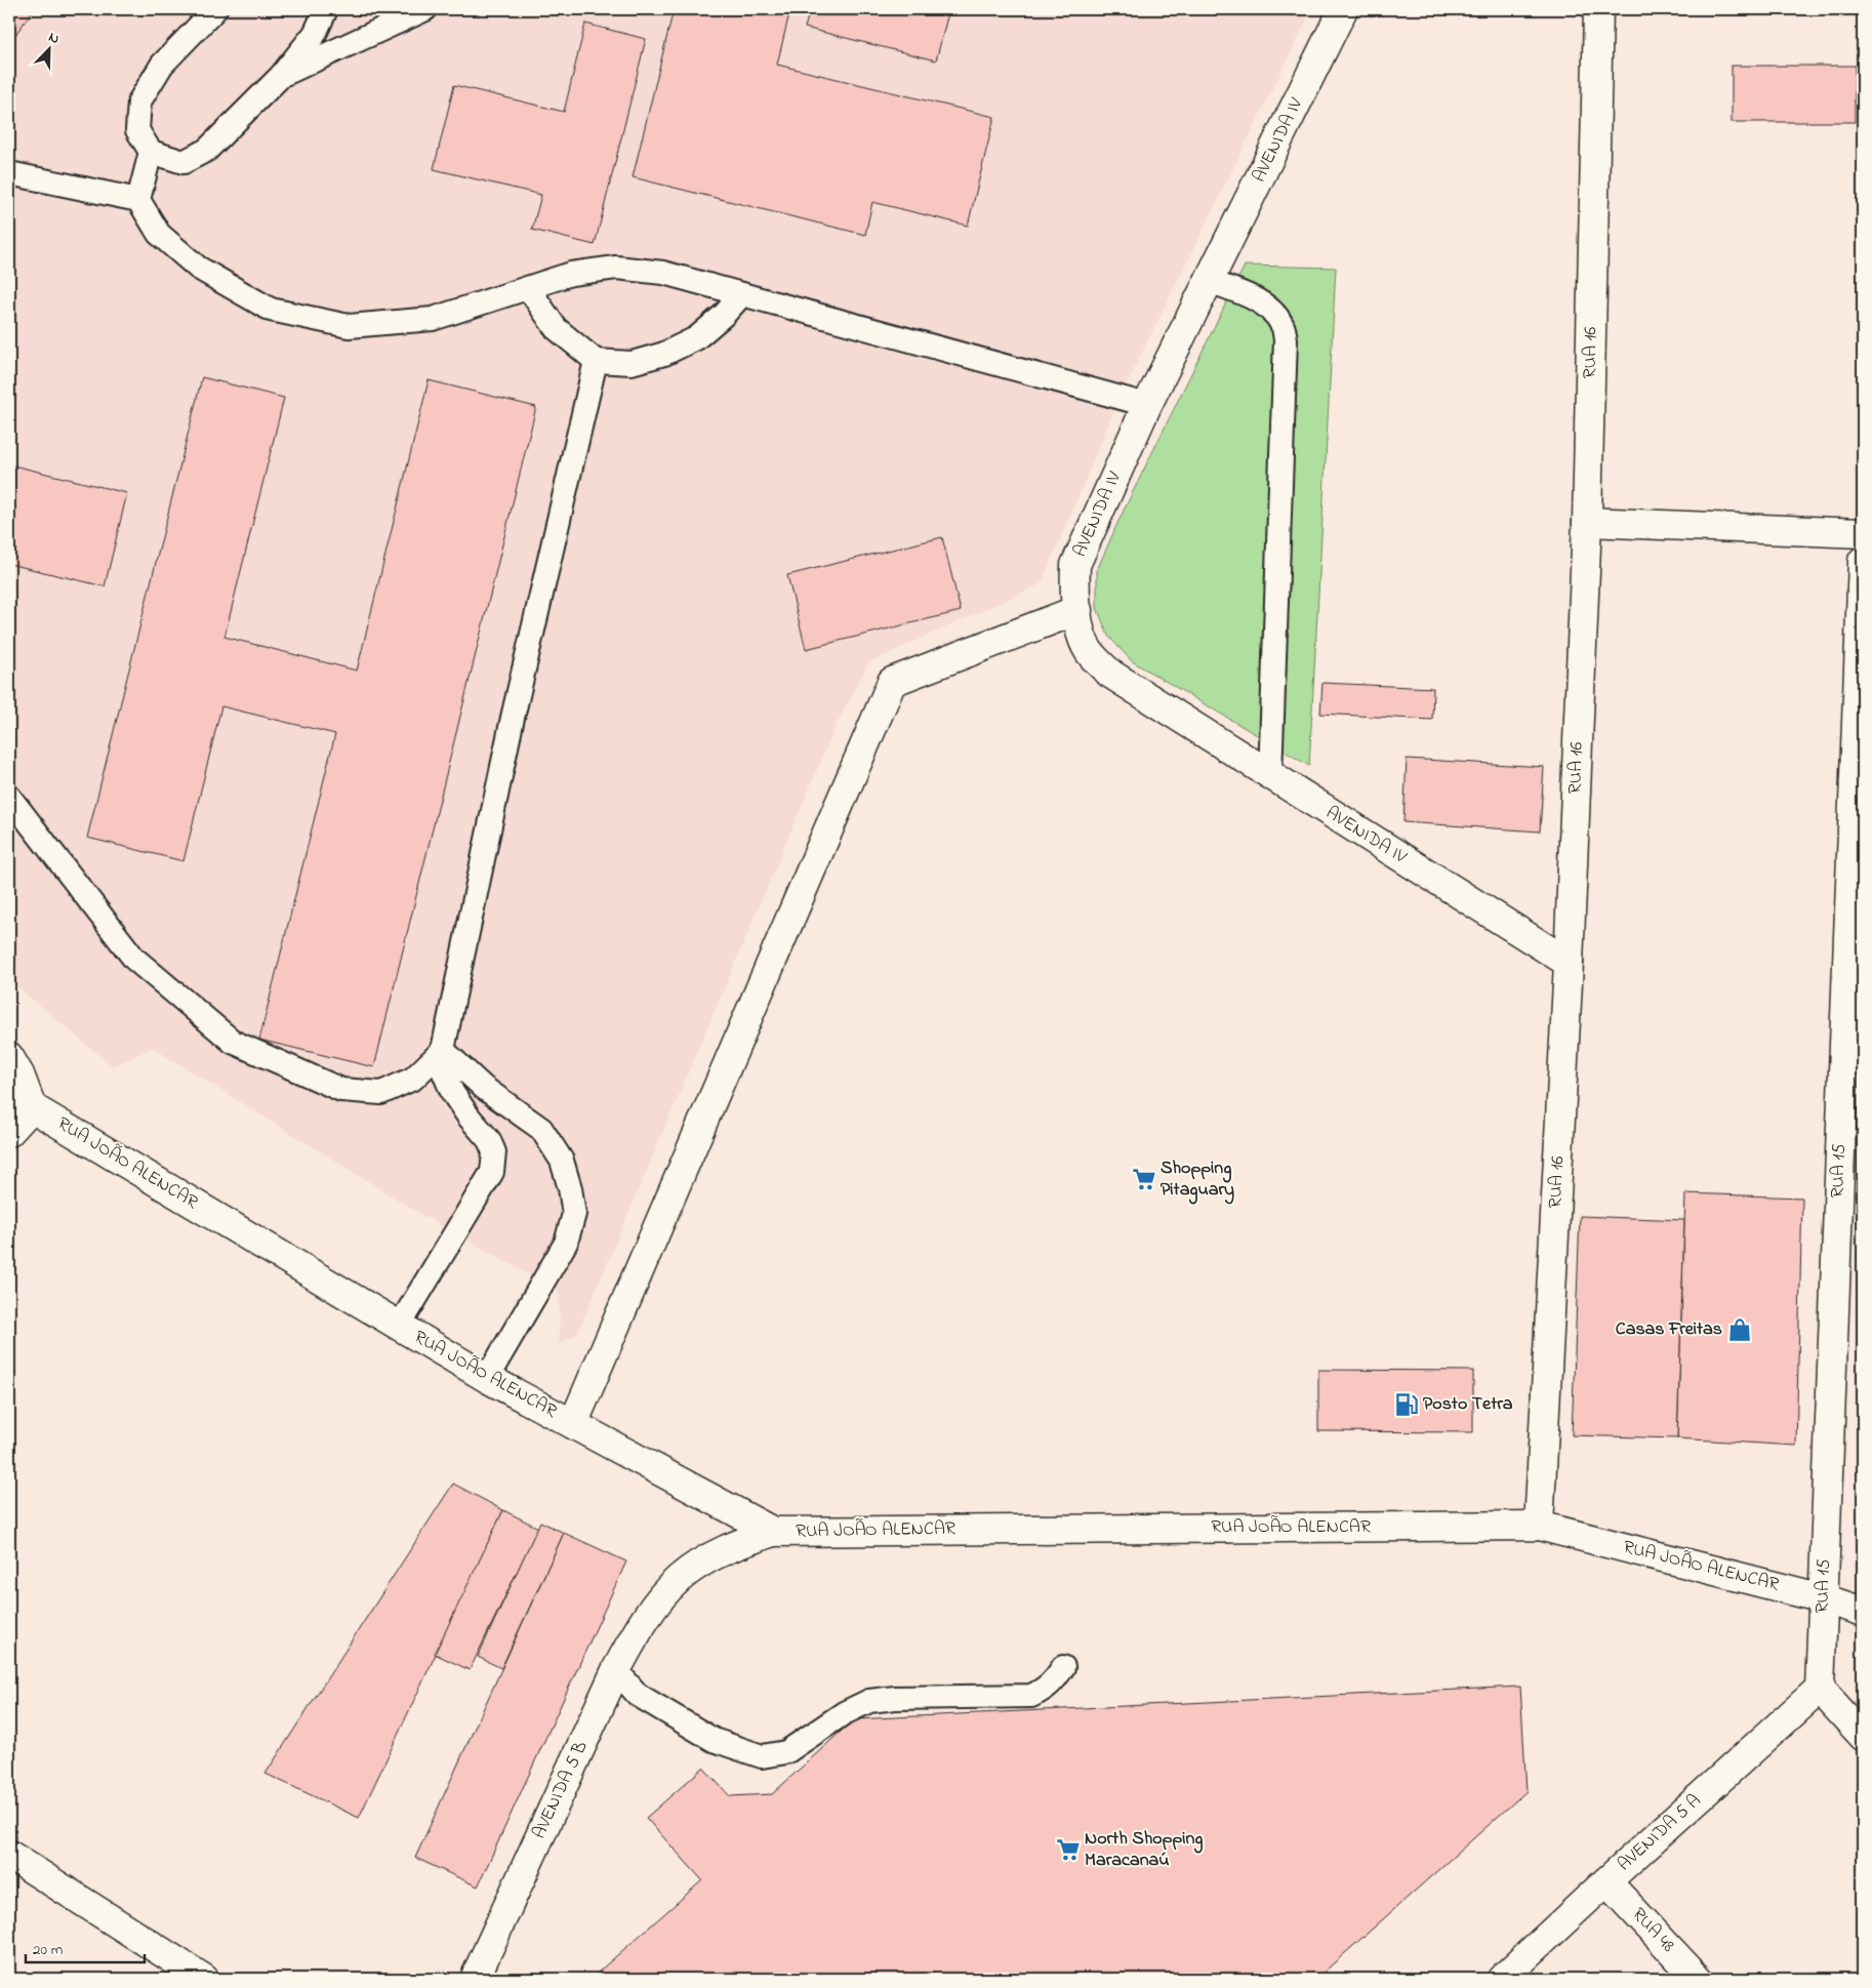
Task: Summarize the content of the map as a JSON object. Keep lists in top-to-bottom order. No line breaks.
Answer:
{"streets":{"street":["AVENIDA IV","RUA 16","RUA JOÃO ALENCAR","RUA 15","AVENIDA 5 B","AVENIDA 5 A","RUA 48"]},"crossings":[["AVENIDA IV","RUA 16"],["RUA 16","RUA JOÃO ALENCAR"],["RUA JOÃO ALENCAR","RUA 15"],["RUA JOÃO ALENCAR","AVENIDA 5 B"],["RUA 15","AVENIDA 5 A"],["AVENIDA 5 A","RUA 48"]],"places":{"supermarket":["Shopping Pitaguary","North Shopping Maracanaú"],"shop":["Casas Freitas"],"fuel station":["Posto Tetra"]},"scale_bar":"20 m","north":"top right"}
